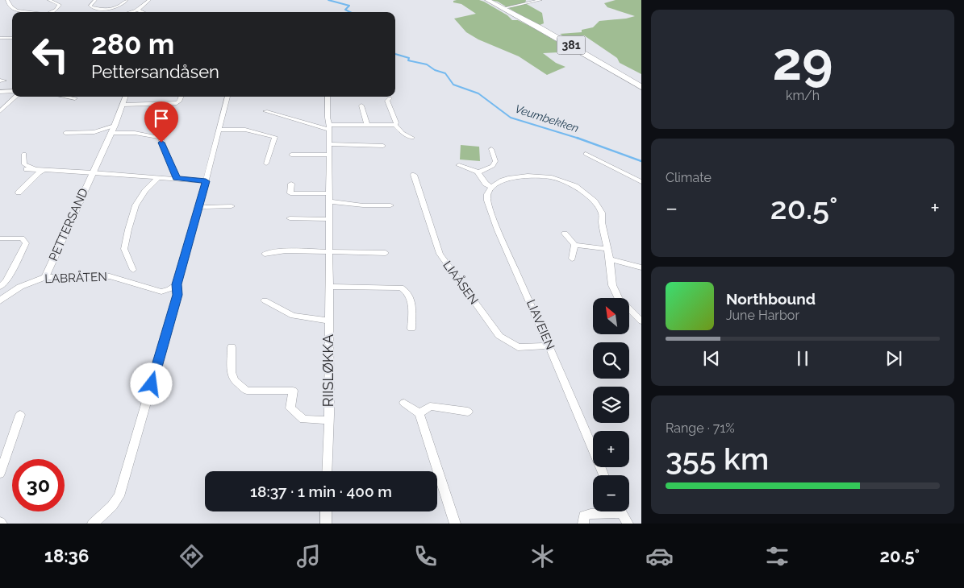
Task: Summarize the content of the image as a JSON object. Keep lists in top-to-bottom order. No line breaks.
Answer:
{"streets":{"main road":["381"],"street":["PETTERSAND","LABRÅTEN","LIAÅSEN","LIAVEIEN","RIISLØKKA"]},"crossings":[["PETTERSAND","LABRÅTEN"],["LIAÅSEN","LIAVEIEN"]],"water":["Veumbekken"],"north":"top left","page":{"tile":[["29","km/h"],"Climate",["Range · 71%","355 km"]],"turn":["280 m","Pettersandåsen"],"heat":["−","20.5°","+"],"song":["Northbound","June Harbor"],"map_buttons":["+","−"],"limit":"30","trip":"18:37 · 1 min · 400 m","tabs":["18:36","20.5°"]}}
